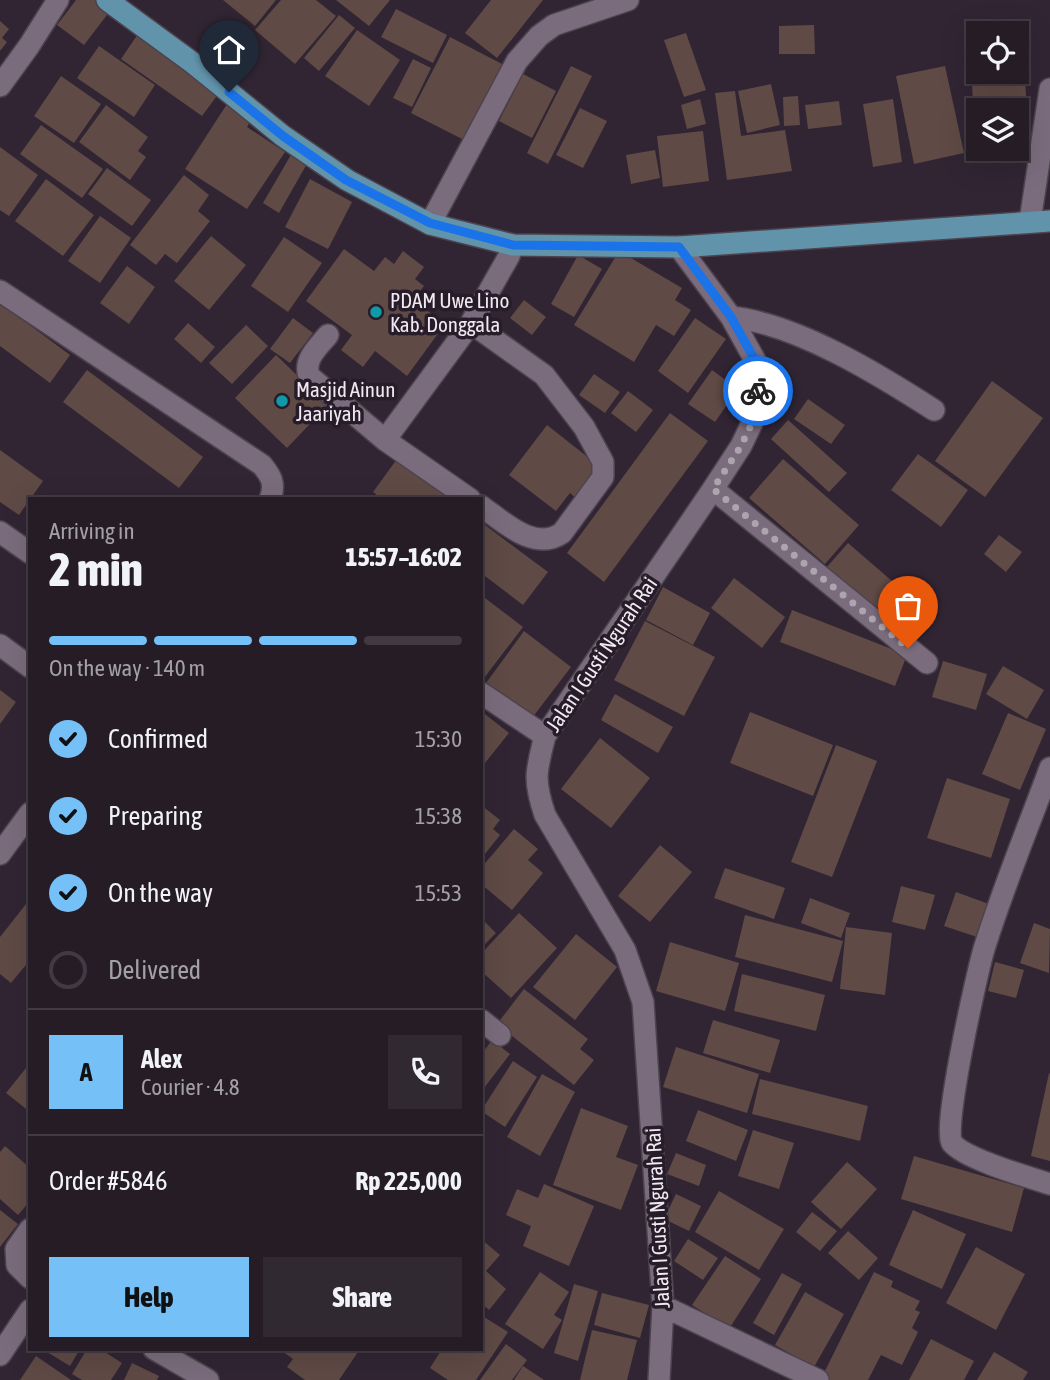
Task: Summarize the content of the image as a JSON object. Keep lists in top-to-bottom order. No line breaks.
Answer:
{"streets":{"street":["Jalan I Gusti Ngurah Rai"]},"places":["PDAM Uwe Lino Kab. Donggala","Masjid Ainun Jaariyah"],"page":{"heading":["2 min","Arriving in","15:57–16:02"],"panel":["Alex","Courier · 4.8","Order #5846","Rp 225,000"],"bar":"On the way · 140 m","list":[["Confirmed","15:30"],["Preparing","15:38"],["On the way","15:53"],"Delivered"],"round":"A","buttons":["Help","Share"]}}
